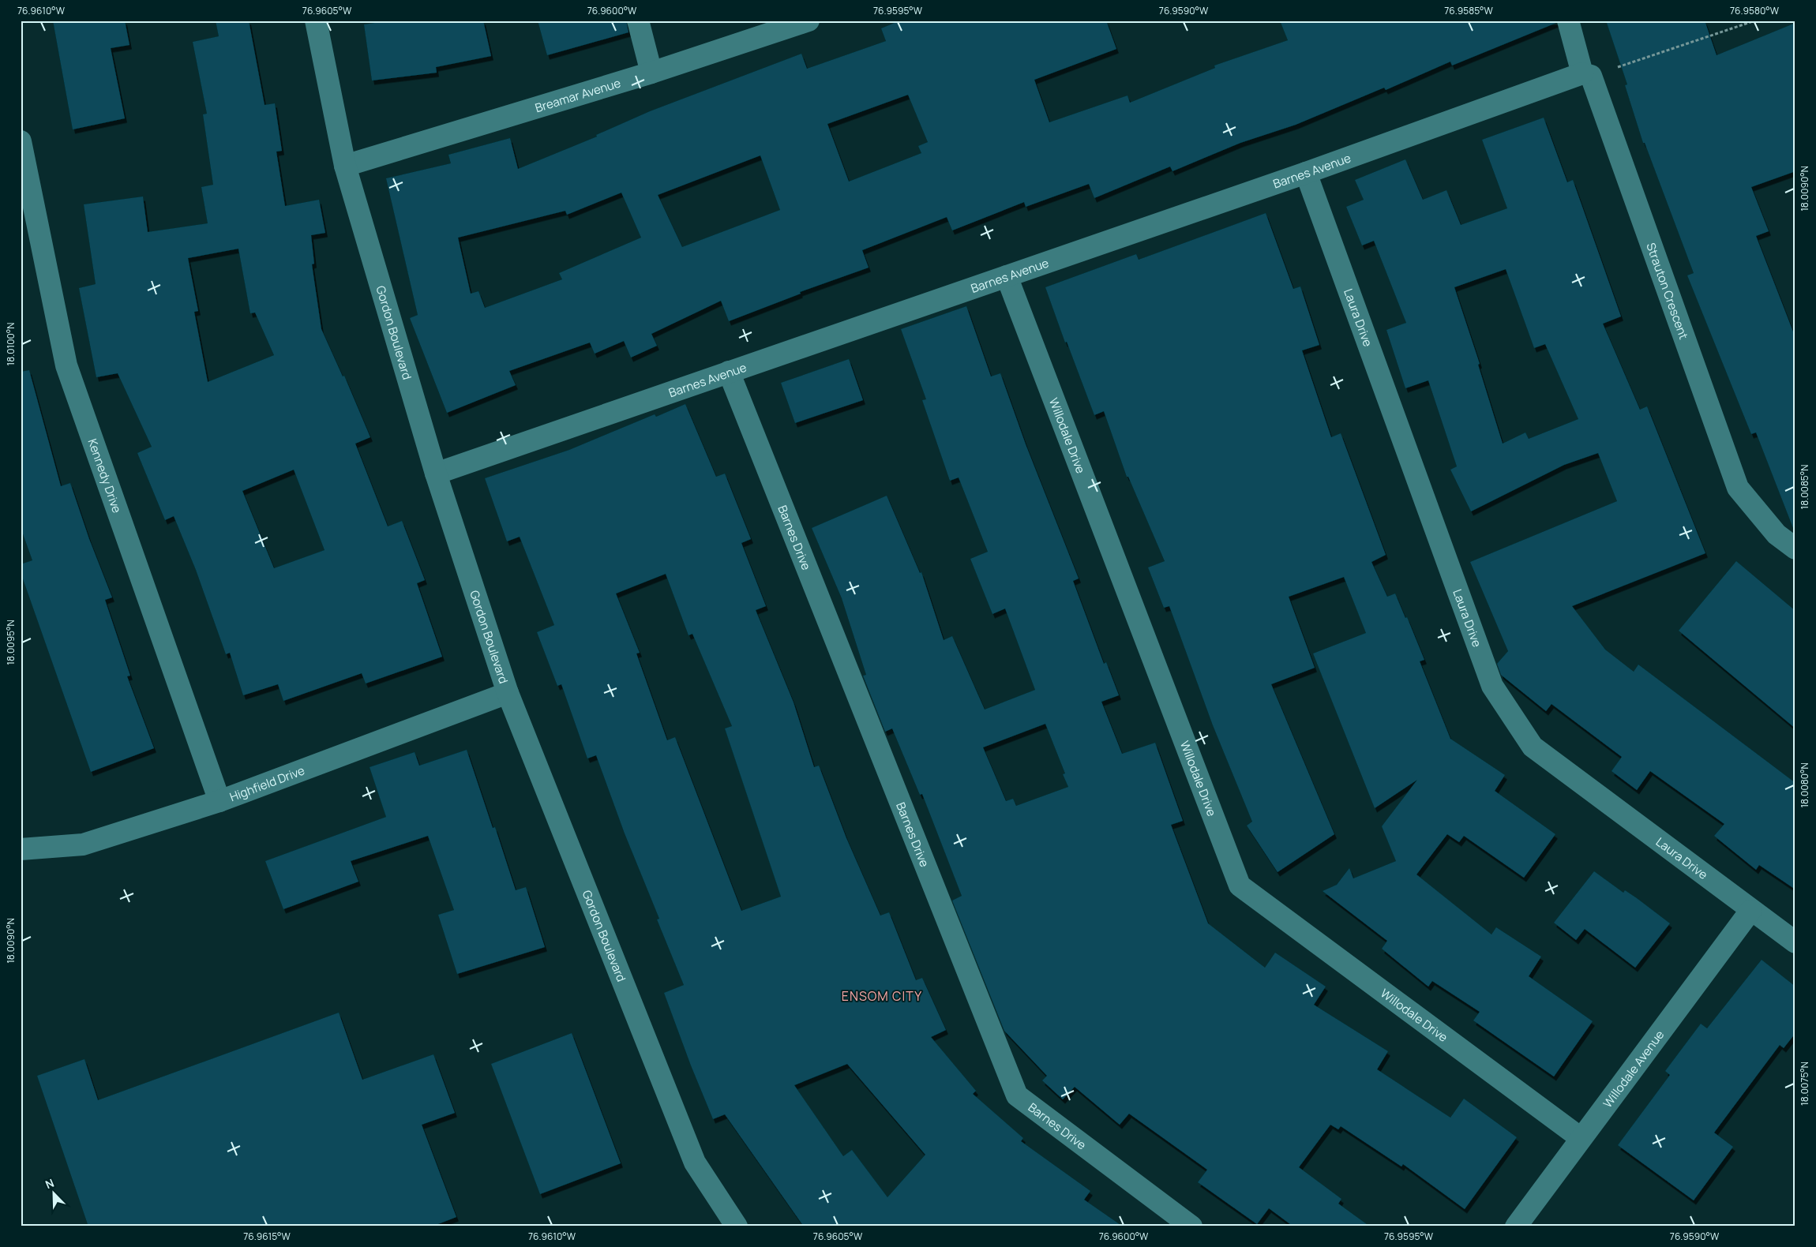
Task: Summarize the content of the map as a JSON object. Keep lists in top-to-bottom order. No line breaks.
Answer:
{"streets":{"street":["Breamar Avenue","Barnes Avenue","Strauton Crescent","Laura Drive","Gordon Boulevard","Willodale Drive","Kennedy Drive","Barnes Drive","Highfield Drive","Willodale Avenue"]},"crossings":[["Breamar Avenue","Gordon Boulevard"],["Barnes Avenue","Strauton Crescent"],["Barnes Avenue","Laura Drive"],["Barnes Avenue","Gordon Boulevard"],["Barnes Avenue","Willodale Drive"],["Barnes Avenue","Barnes Drive"],["Laura Drive","Willodale Avenue"],["Gordon Boulevard","Highfield Drive"],["Willodale Drive","Willodale Avenue"],["Kennedy Drive","Highfield Drive"]],"districts":["ENSOM CITY"],"north":"top left","coordinates":["76.9610°W","76.9605°W","76.9600°W","76.9595°W","76.9590°W","76.9585°W","76.9580°W","18.0090°N","18.0100°N","18.0085°N","18.0095°N","18.0080°N","18.0075°N","76.9615°W"]}
